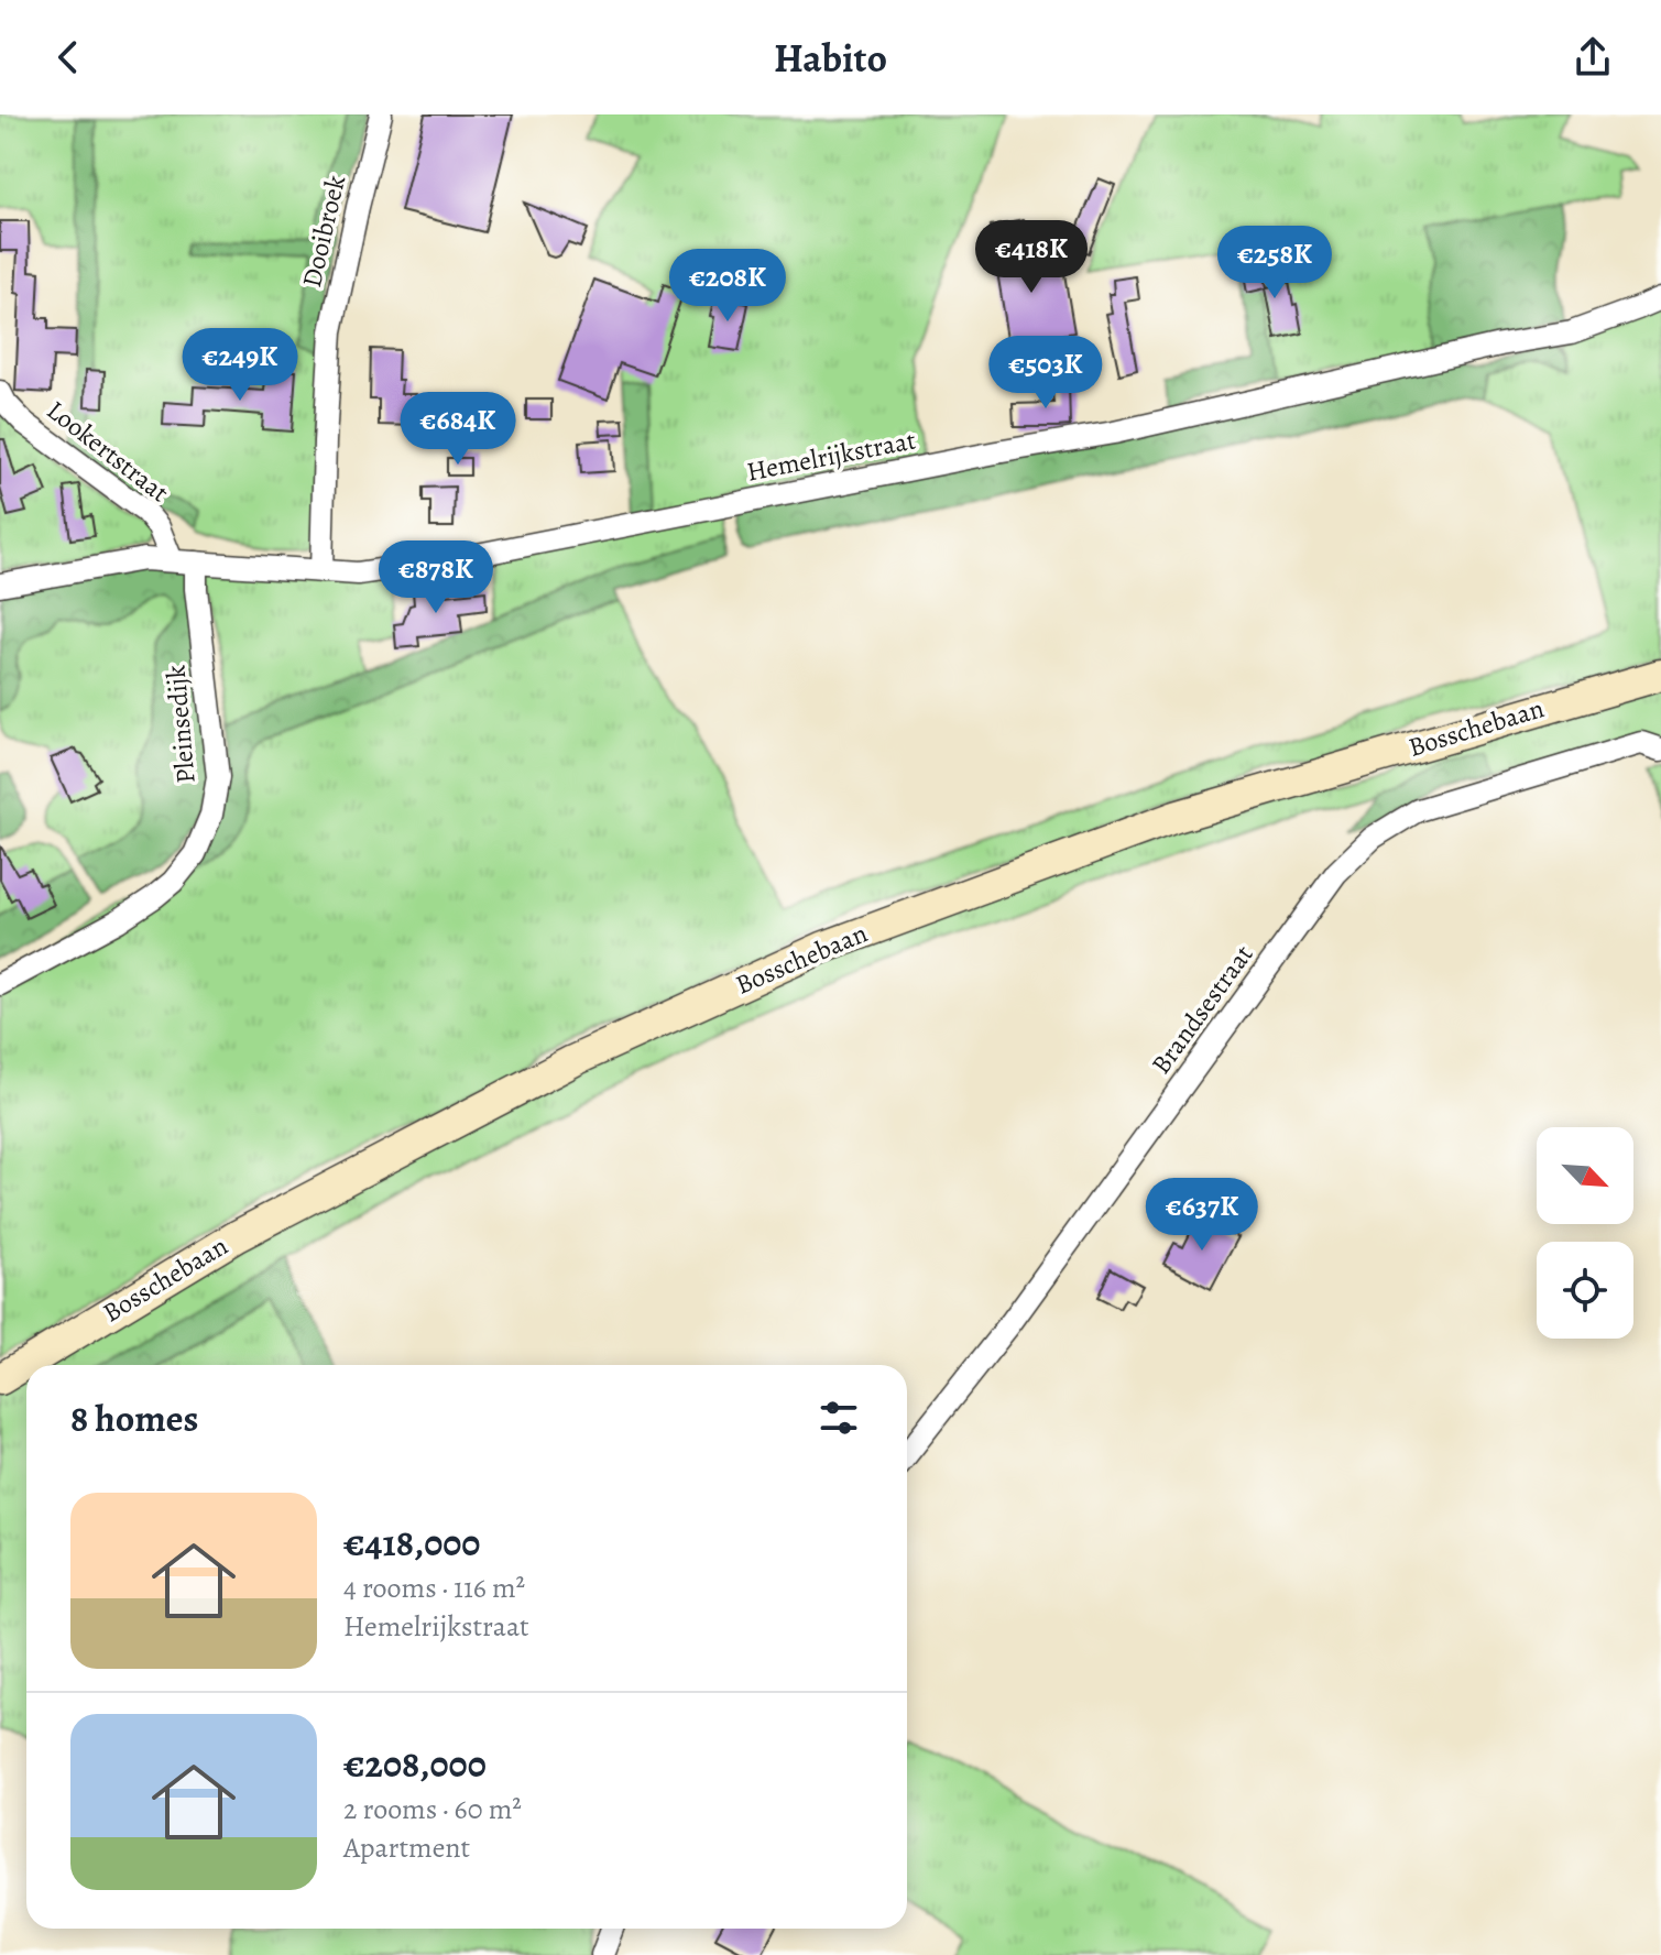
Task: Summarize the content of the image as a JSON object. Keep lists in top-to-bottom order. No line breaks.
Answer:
{"streets":{"main road":["Bosschebaan"],"street":["Dooibroek","Lookertstraat","Hemelrijkstraat","Pleinsedijk","Brandsestraat"]},"crossings":[["Dooibroek","Hemelrijkstraat"],["Lookertstraat","Hemelrijkstraat"],["Hemelrijkstraat","Pleinsedijk"]],"north":"bottom right","page":{"header":"Habito","price":["€418K","€258K","€208K","€249K","€503K","€684K","€878K","€637K"],"heading":"8 homes","list":[{"name":"€418,000","note":"4 rooms · 116 m² · Hemelrijkstraat"},{"name":"€208,000","note":"2 rooms · 60 m² · Apartment"}]}}
